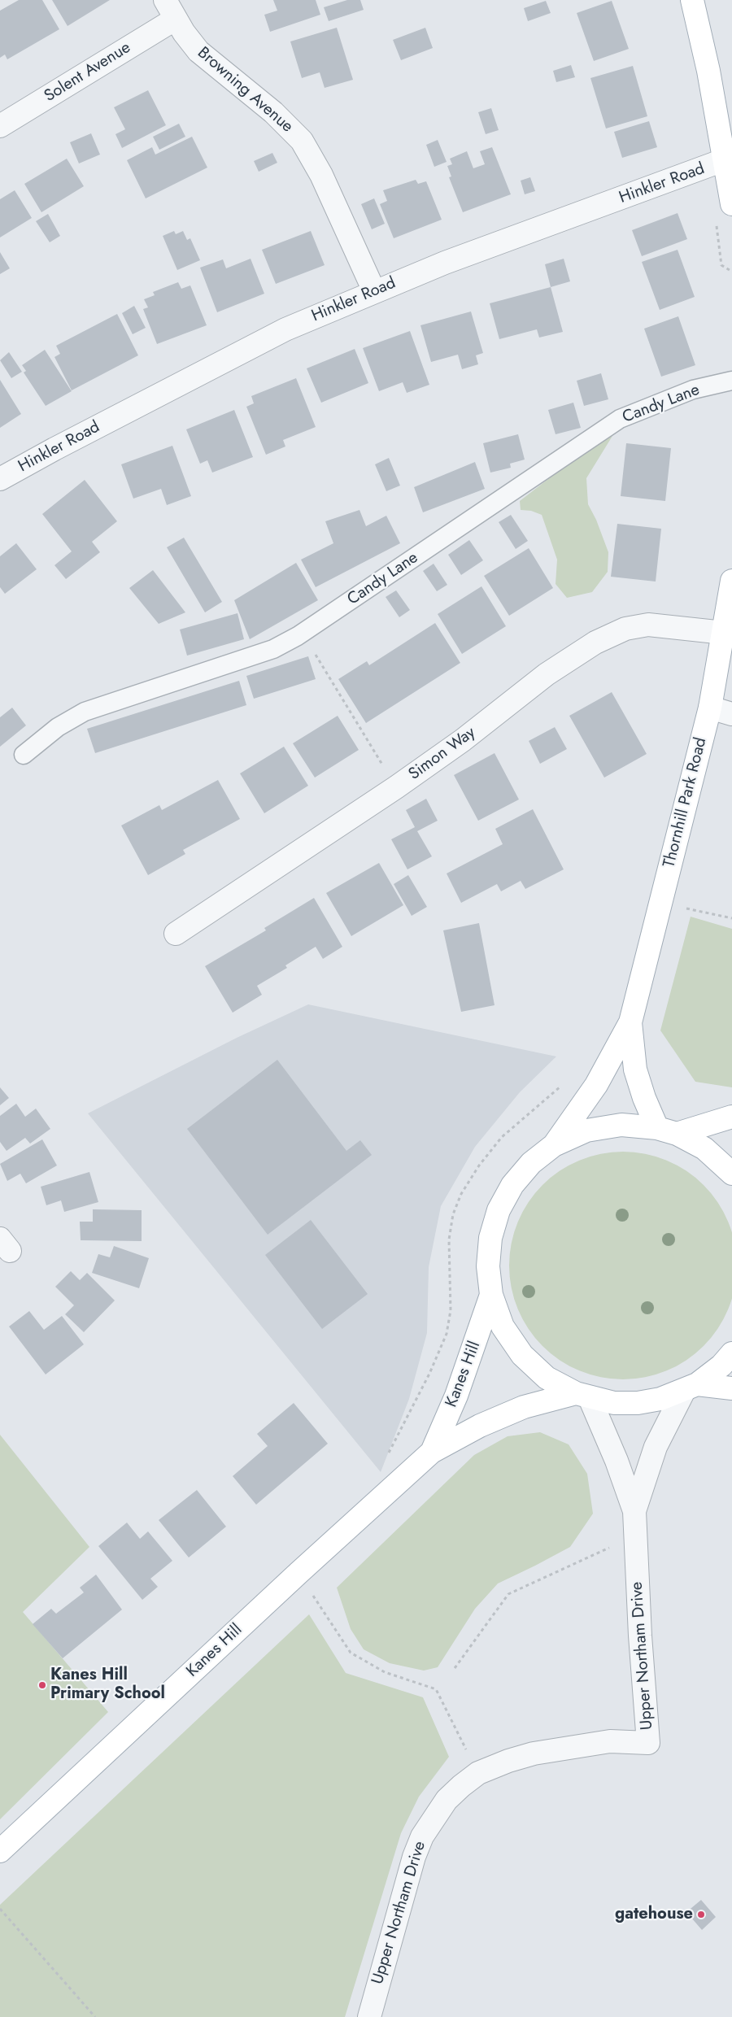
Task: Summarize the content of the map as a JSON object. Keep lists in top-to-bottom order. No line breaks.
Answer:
{"streets":{"main road":["Thornhill Park Road","Kanes Hill"],"street":["Solent Avenue","Browning Avenue","Hinkler Road","Simon Way","Upper Northam Drive"],"lane":["Candy Lane"]},"crossings":[["Solent Avenue","Browning Avenue"],["Browning Avenue","Hinkler Road"],["Simon Way","Thornhill Park Road"],["Kanes Hill","Upper Northam Drive"]],"places":["Kanes Hill Primary School","gatehouse"]}
